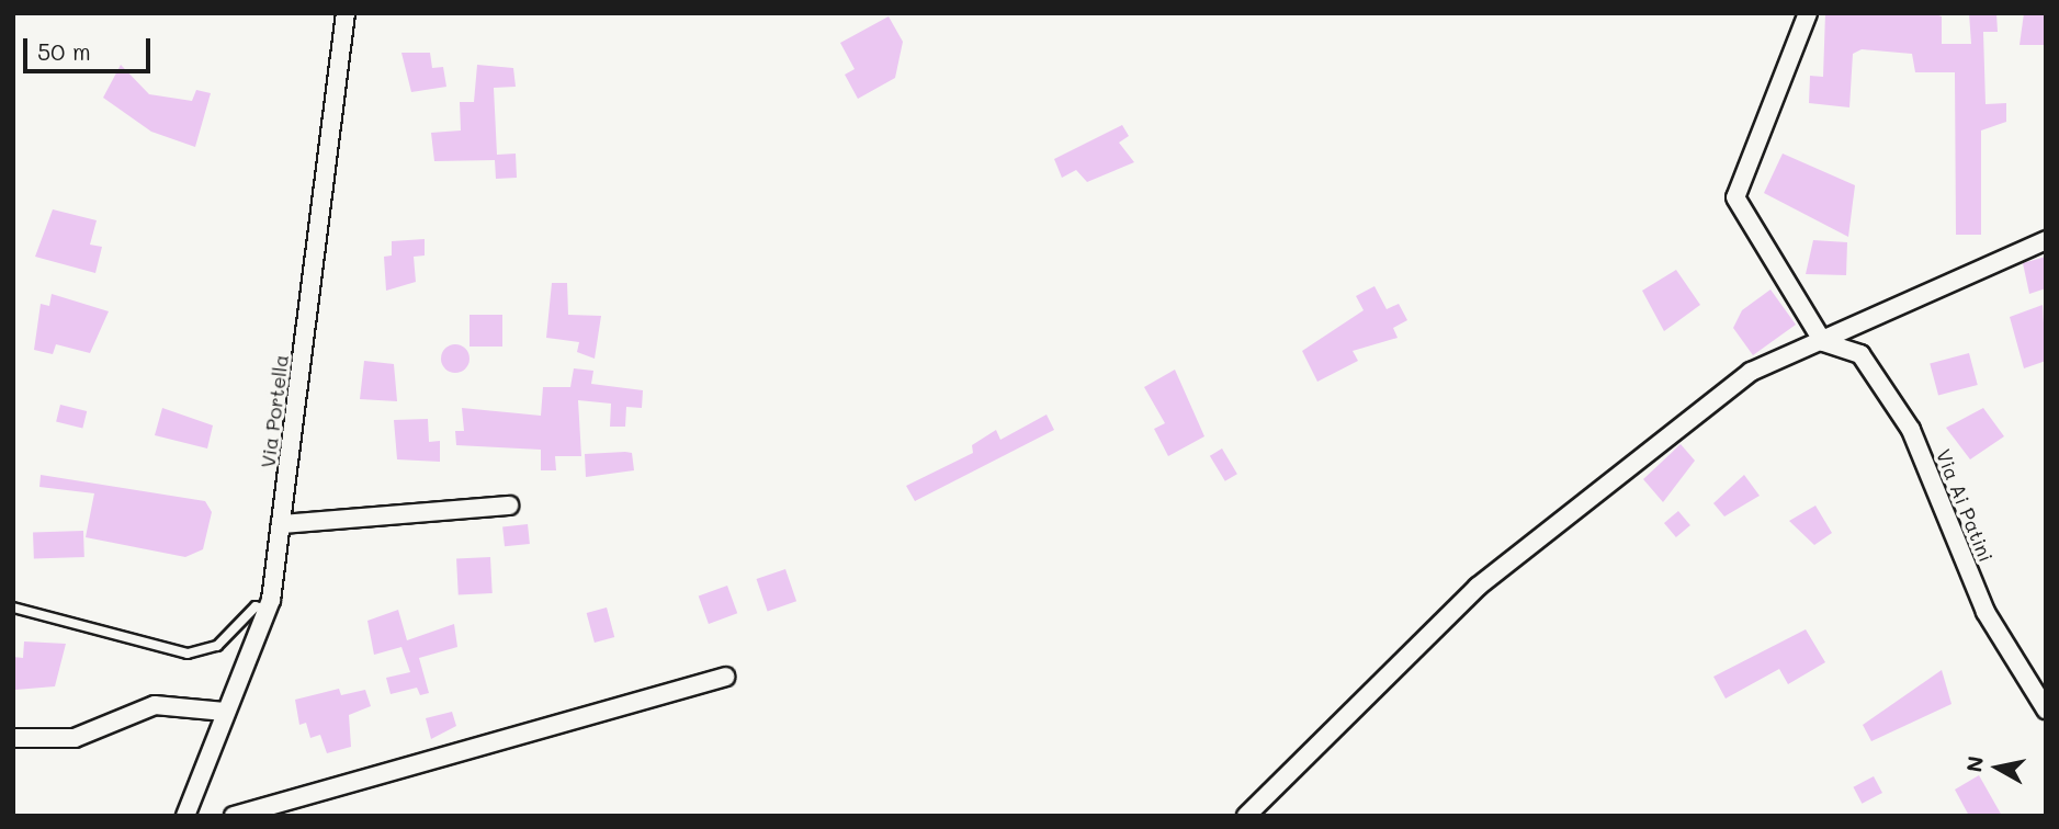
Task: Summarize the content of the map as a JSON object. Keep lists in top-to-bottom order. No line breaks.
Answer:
{"streets":{"street":["Via Portella","Via Ai Patini"]},"scale_bar":"50 m","north":"left"}
